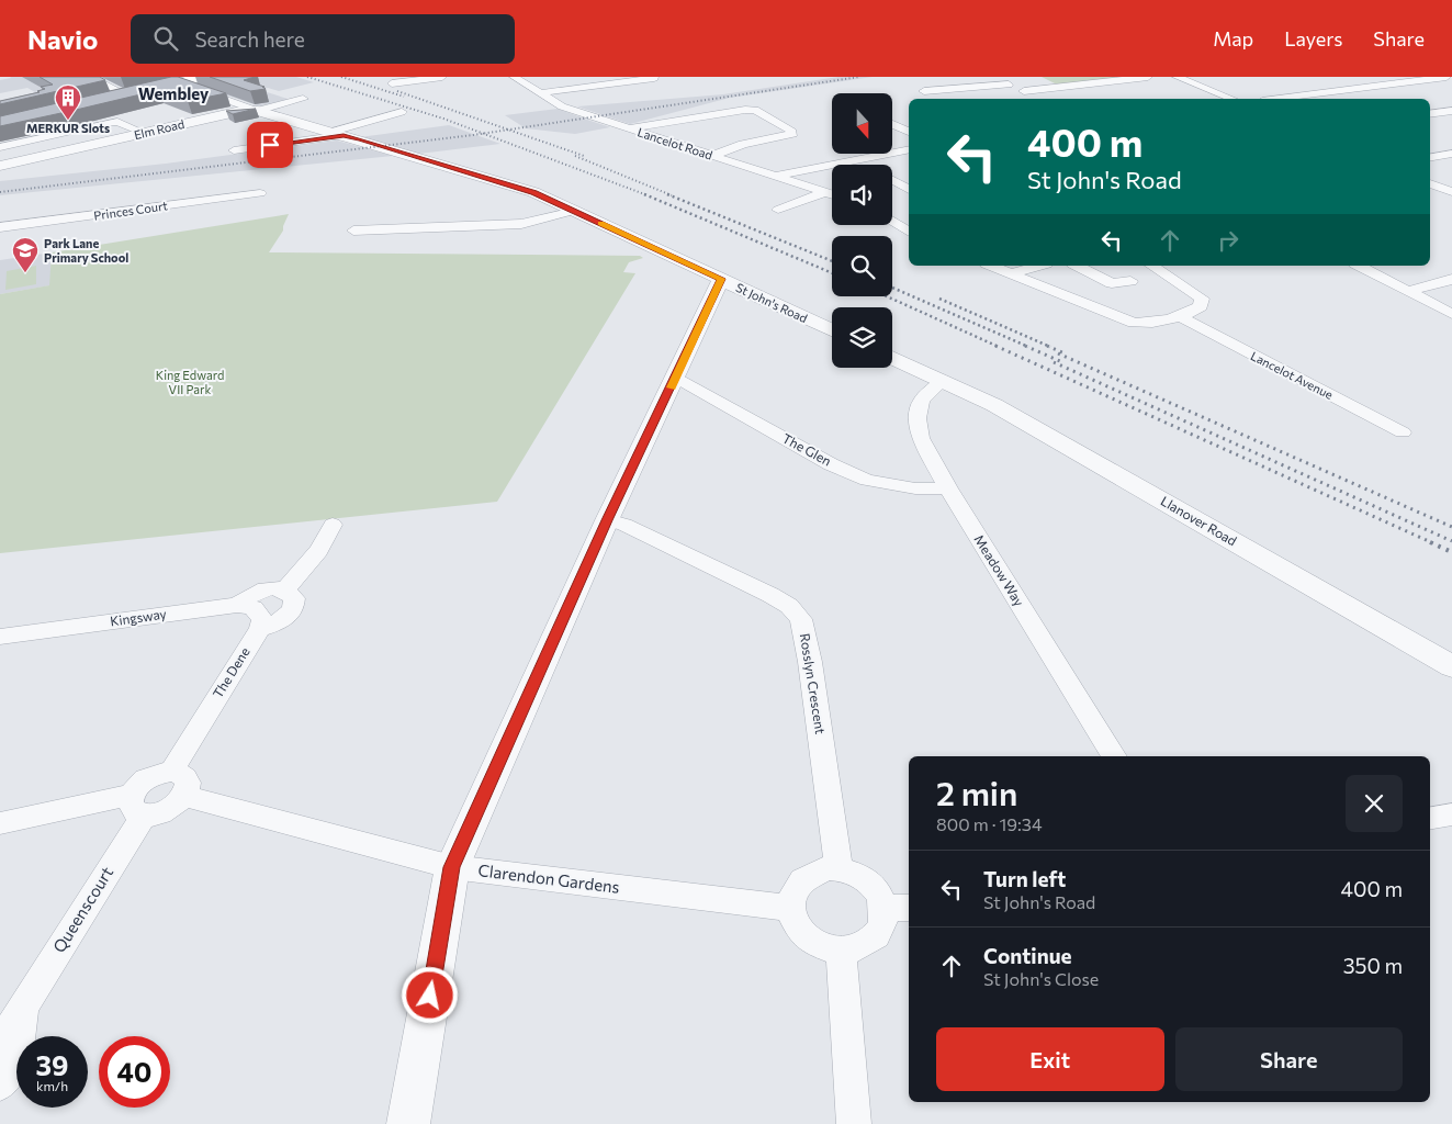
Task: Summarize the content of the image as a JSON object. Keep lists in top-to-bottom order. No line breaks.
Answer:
{"streets":{"street":["Elm Road","Lancelot Road","Princes Court","St John's Road","Lancelot Avenue","The Glen","Llanover Road","Meadow Way","Kingsway","The Dene","Rosslyn Crescent","Clarendon Gardens","Queenscourt"]},"crossings":[["Elm Road","St John's Road"],["The Glen","Meadow Way"],["Llanover Road","Meadow Way"],["The Dene","Clarendon Gardens"],["The Dene","Queenscourt"],["Rosslyn Crescent","Clarendon Gardens"],["Clarendon Gardens","Queenscourt"]],"districts":["Wembley"],"parks":["King Edward VII Park"],"places":{"building":["MERKUR Slots"],"school or university":["Park Lane Primary School"]},"north":"bottom","page":{"header":"Navio","search":"Search here","nav":["Map","Layers","Share"],"turn":["400 m","St John's Road"],"heading":["2 min","800 m · 19:34"],"list":[{"name":"Turn left","note":"St John's Road","value":"400 m"},{"name":"Continue","note":"St John's Close","value":"350 m"}],"buttons":["Exit","Share"],"speed":"39 km/h","limit":"40"}}
